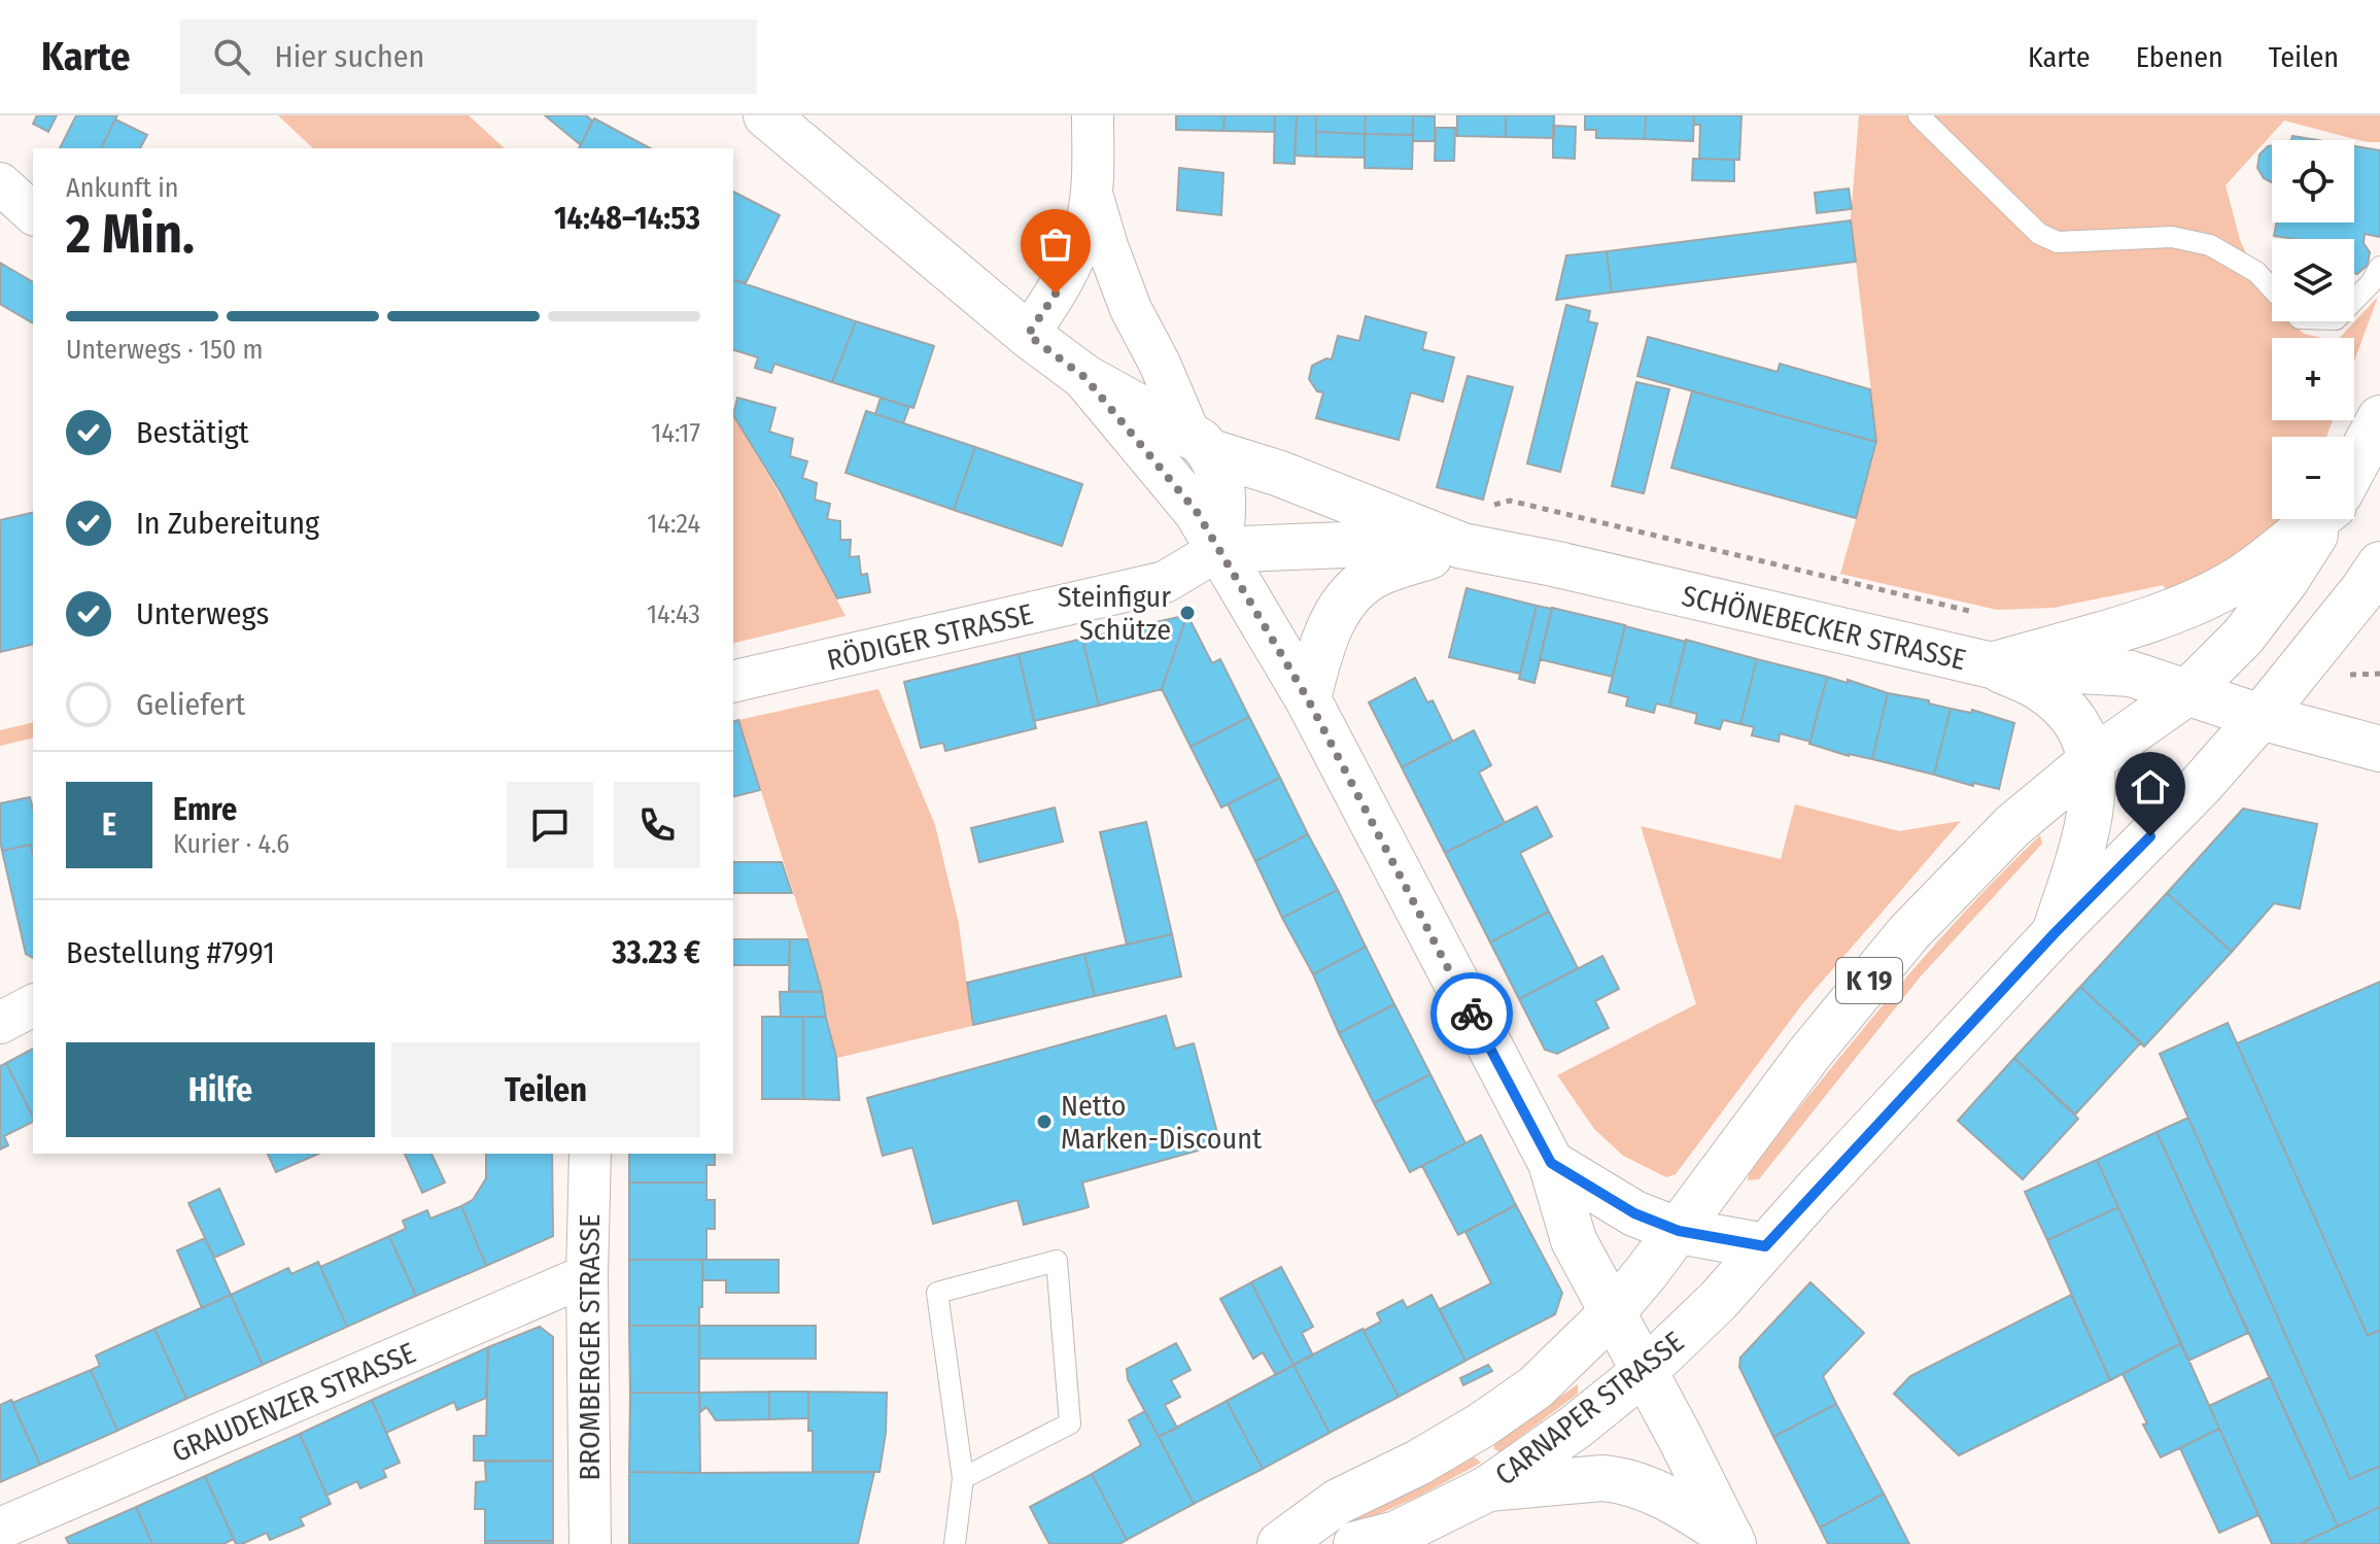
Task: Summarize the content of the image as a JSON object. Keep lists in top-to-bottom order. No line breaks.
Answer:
{"streets":{"main road":["SCHÖNEBECKER STRASSE","K 19","CARNAPER STRASSE"],"street":["RÖDIGER STRASSE","BROMBERGER STRASSE","GRAUDENZER STRASSE"]},"crossings":[["SCHÖNEBECKER STRASSE","CARNAPER STRASSE"],["BROMBERGER STRASSE","GRAUDENZER STRASSE"]],"places":["Steinfigur Schütze","Netto Marken-Discount"],"page":{"header":"Karte","search":"Hier suchen","nav":["Karte","Ebenen","Teilen"],"map_buttons":["+","−"],"heading":["2 Min.","Ankunft in","14:48–14:53"],"panel":["Emre","Kurier · 4.6","Bestellung #7991","33.23 €"],"bar":"Unterwegs · 150 m","list":[["Bestätigt","14:17"],["In Zubereitung","14:24"],["Unterwegs","14:43"],"Geliefert"],"round":"E","buttons":["Hilfe","Teilen"]}}
